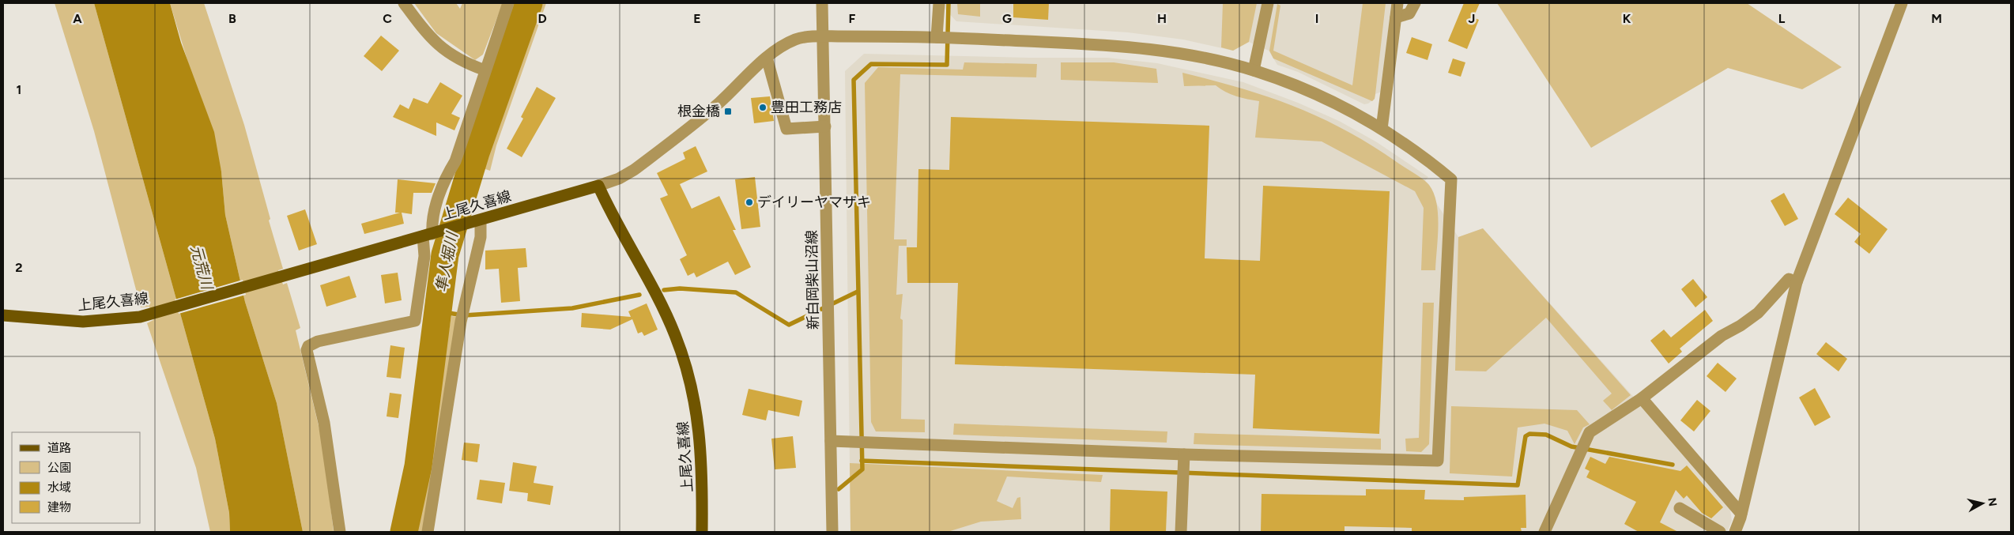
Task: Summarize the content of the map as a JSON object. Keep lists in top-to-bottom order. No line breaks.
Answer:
{"streets":{"main road":["上尾久喜線"],"street":["新白岡柴山沼線"]},"water":["隼人堀川","元荒川"],"places":{"other":["豊田工務店","デイリーヤマザキ"],"transit":["根金橋"]},"legend":["道路","公園","水域","建物"],"north":"right","grid":{"columns":["A","B","C","D","E","F","G","H","I","J","K","L","M"],"rows":["1","2"]}}
